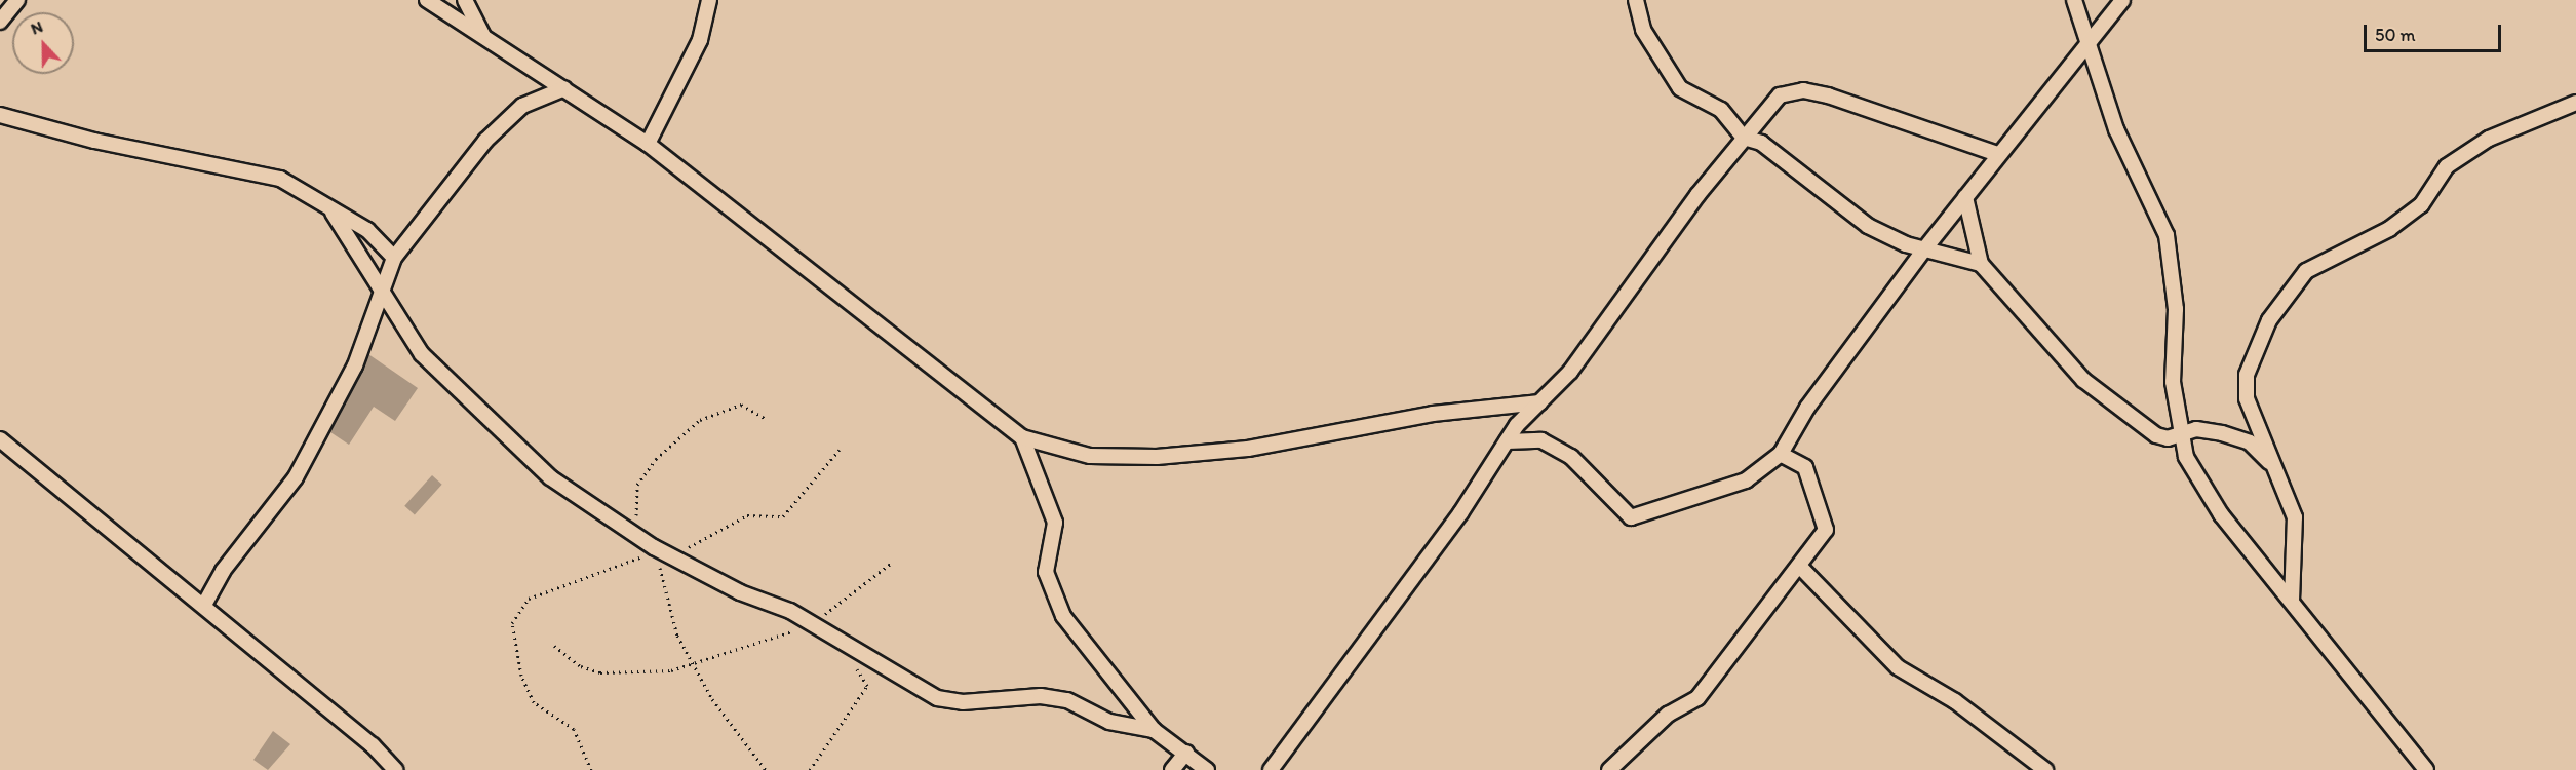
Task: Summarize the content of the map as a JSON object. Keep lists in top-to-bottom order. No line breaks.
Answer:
{"scale_bar":"50 m","north":"top"}
